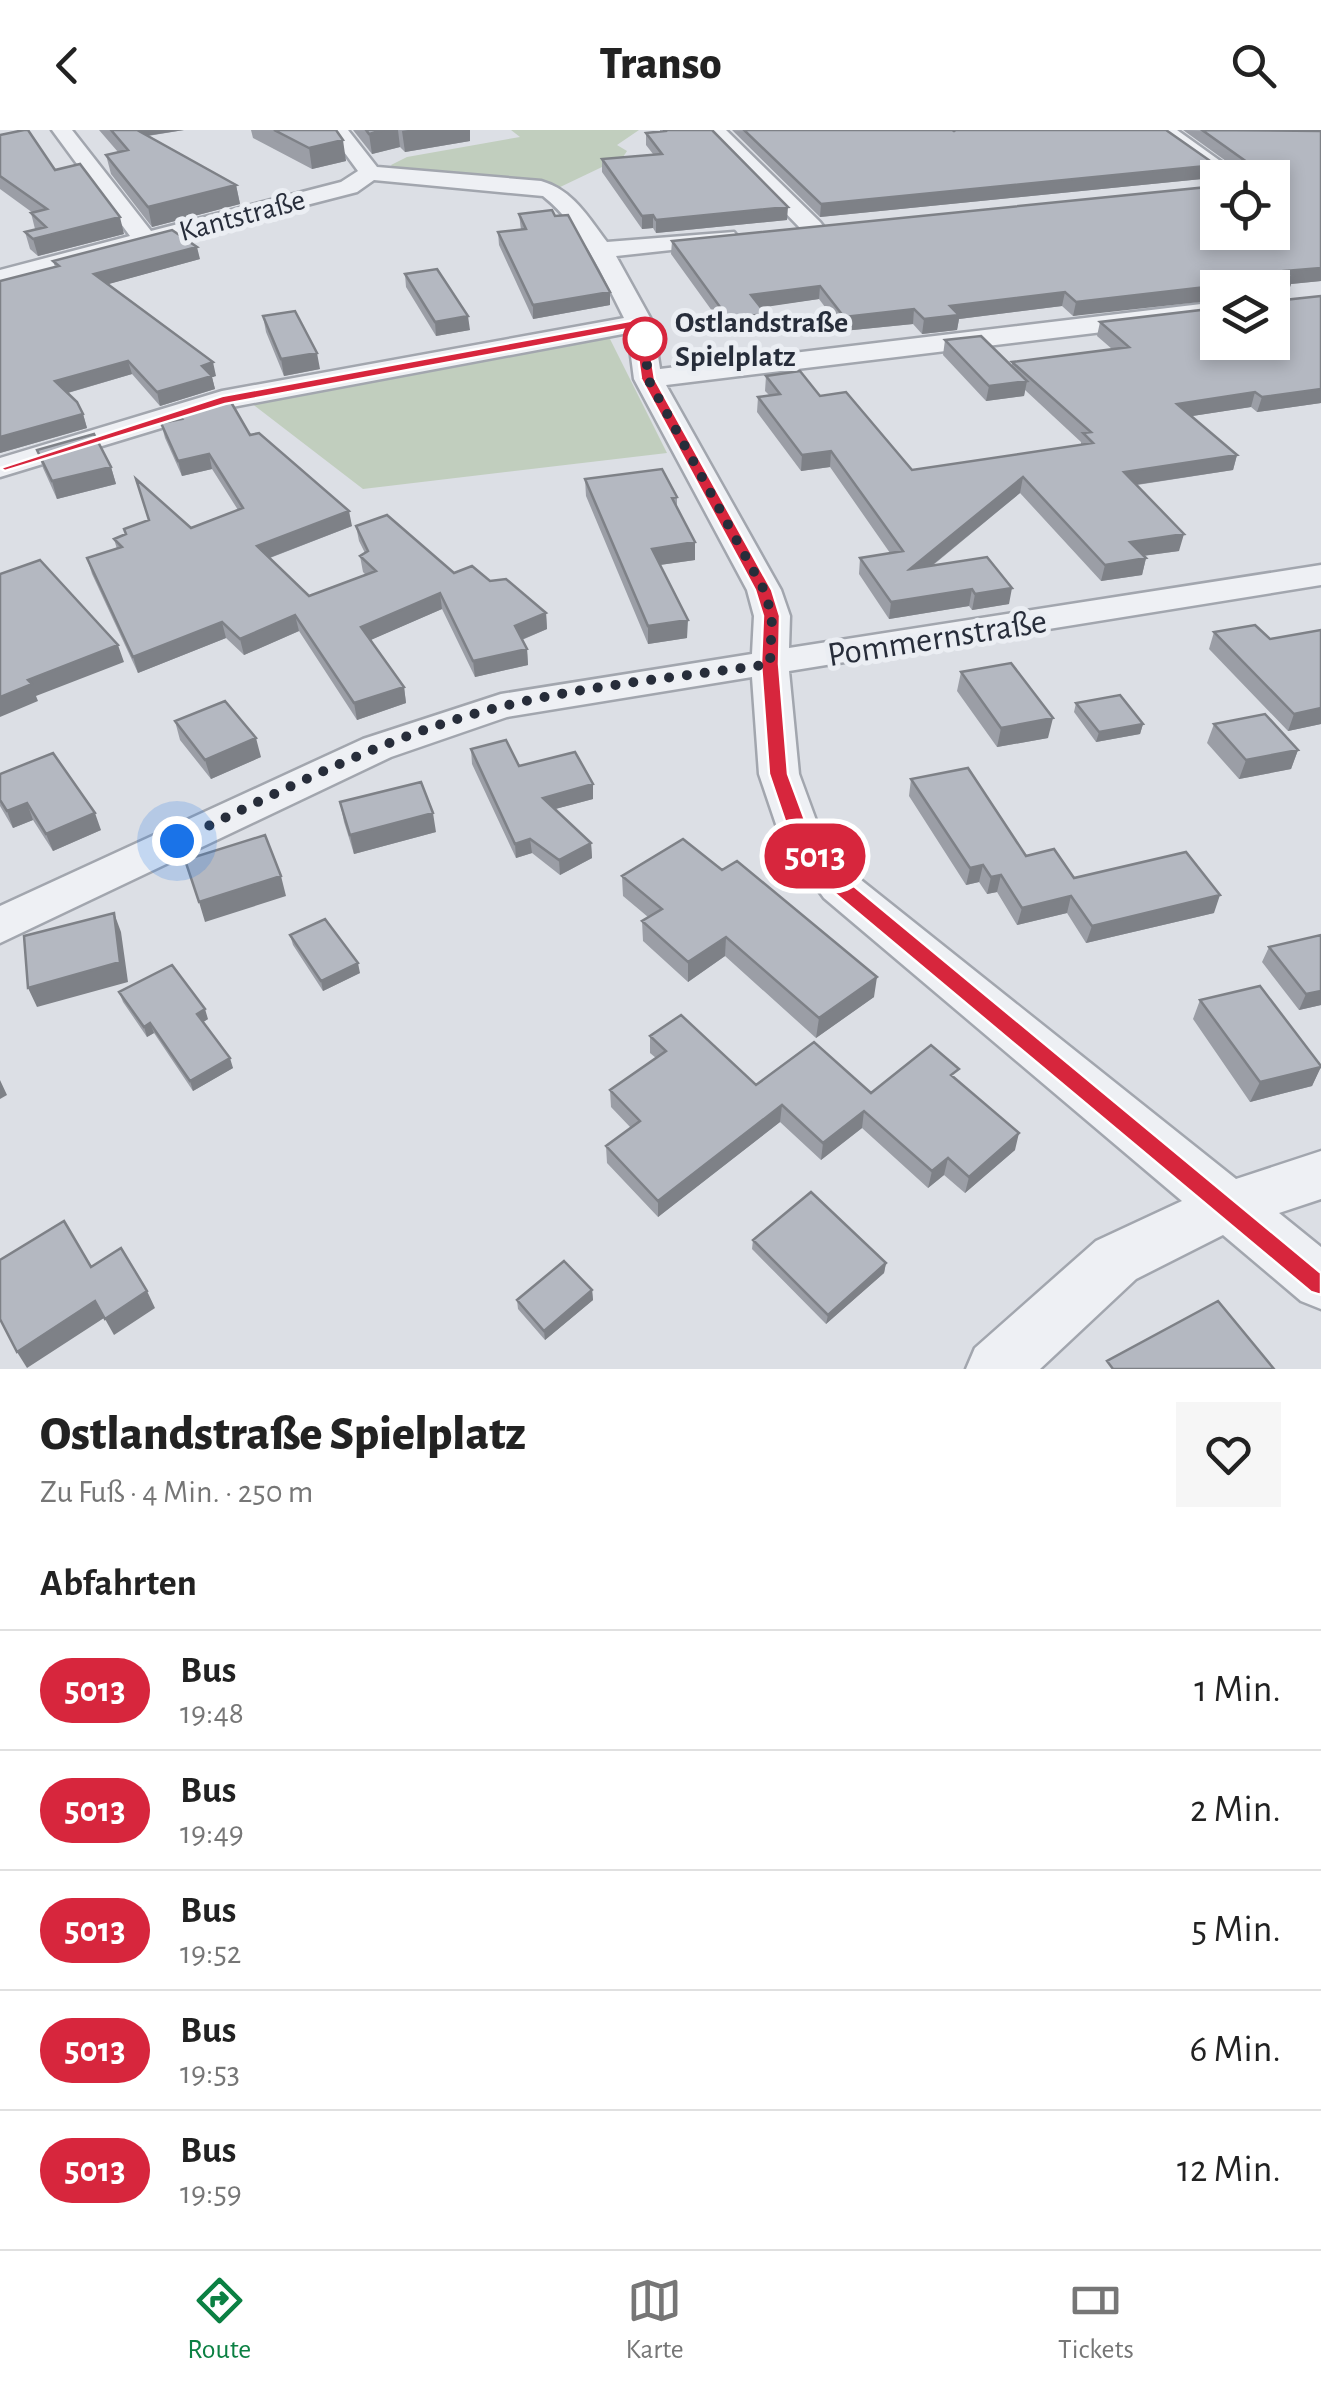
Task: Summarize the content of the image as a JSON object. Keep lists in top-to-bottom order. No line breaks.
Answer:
{"streets":{"street":["Kantstraße","Pommernstraße"]},"places":["Ostlandstraße Spielplatz"],"lines":["bus line 5013"],"page":{"header":"Transo","on_map":"5013","heading":[["Ostlandstraße Spielplatz","Zu Fuß · 4 Min. · 250 m"],"Abfahrten"],"list":[{"mark":"5013","name":"Bus","note":"19:48","value":"1 Min."},{"mark":"5013","name":"Bus","note":"19:49","value":"2 Min."},{"mark":"5013","name":"Bus","note":"19:52","value":"5 Min."},{"mark":"5013","name":"Bus","note":"19:53","value":"6 Min."},{"mark":"5013","name":"Bus","note":"19:59","value":"12 Min."}],"tabs":["Route","Karte","Tickets"]}}
